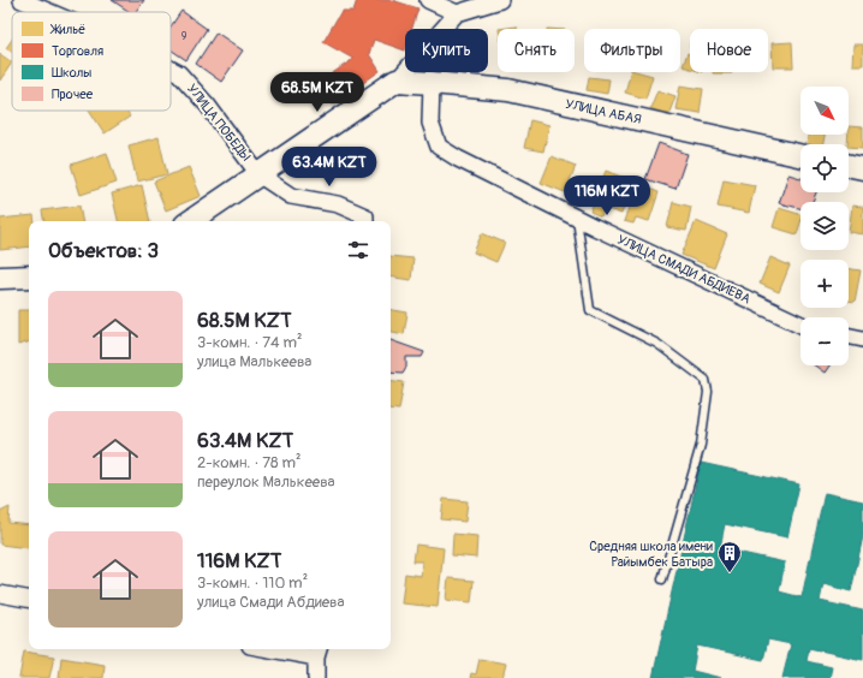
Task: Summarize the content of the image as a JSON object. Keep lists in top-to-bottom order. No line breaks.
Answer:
{"streets":{"street":["УЛИЦА АБАЯ","УЛИЦА ПОБЕДЫ","УЛИЦА СМАДИ АБДИЕВА"]},"crossings":[["УЛИЦА АБАЯ","УЛИЦА СМАДИ АБДИЕВА"]],"places":{"building":["Средняя школа имени Райымбек Батыра"]},"house_numbers":["9"],"legend":["Жильё","Торговля","Школы","Прочее"],"north":"bottom right","page":{"chip":["Купить","Снять","Фильтры","Новое"],"price":["68.5M KZT","63.4M KZT","116M KZT"],"map_buttons":["+","−"],"heading":"Объектов: 3","list":[{"name":"68.5M KZT","note":"3-комн. · 74 m² · улица Малькеева"},{"name":"63.4M KZT","note":"2-комн. · 78 m² · переулок Малькеева"},{"name":"116M KZT","note":"3-комн. · 110 m² · улица Смади Абдиева"}]}}
